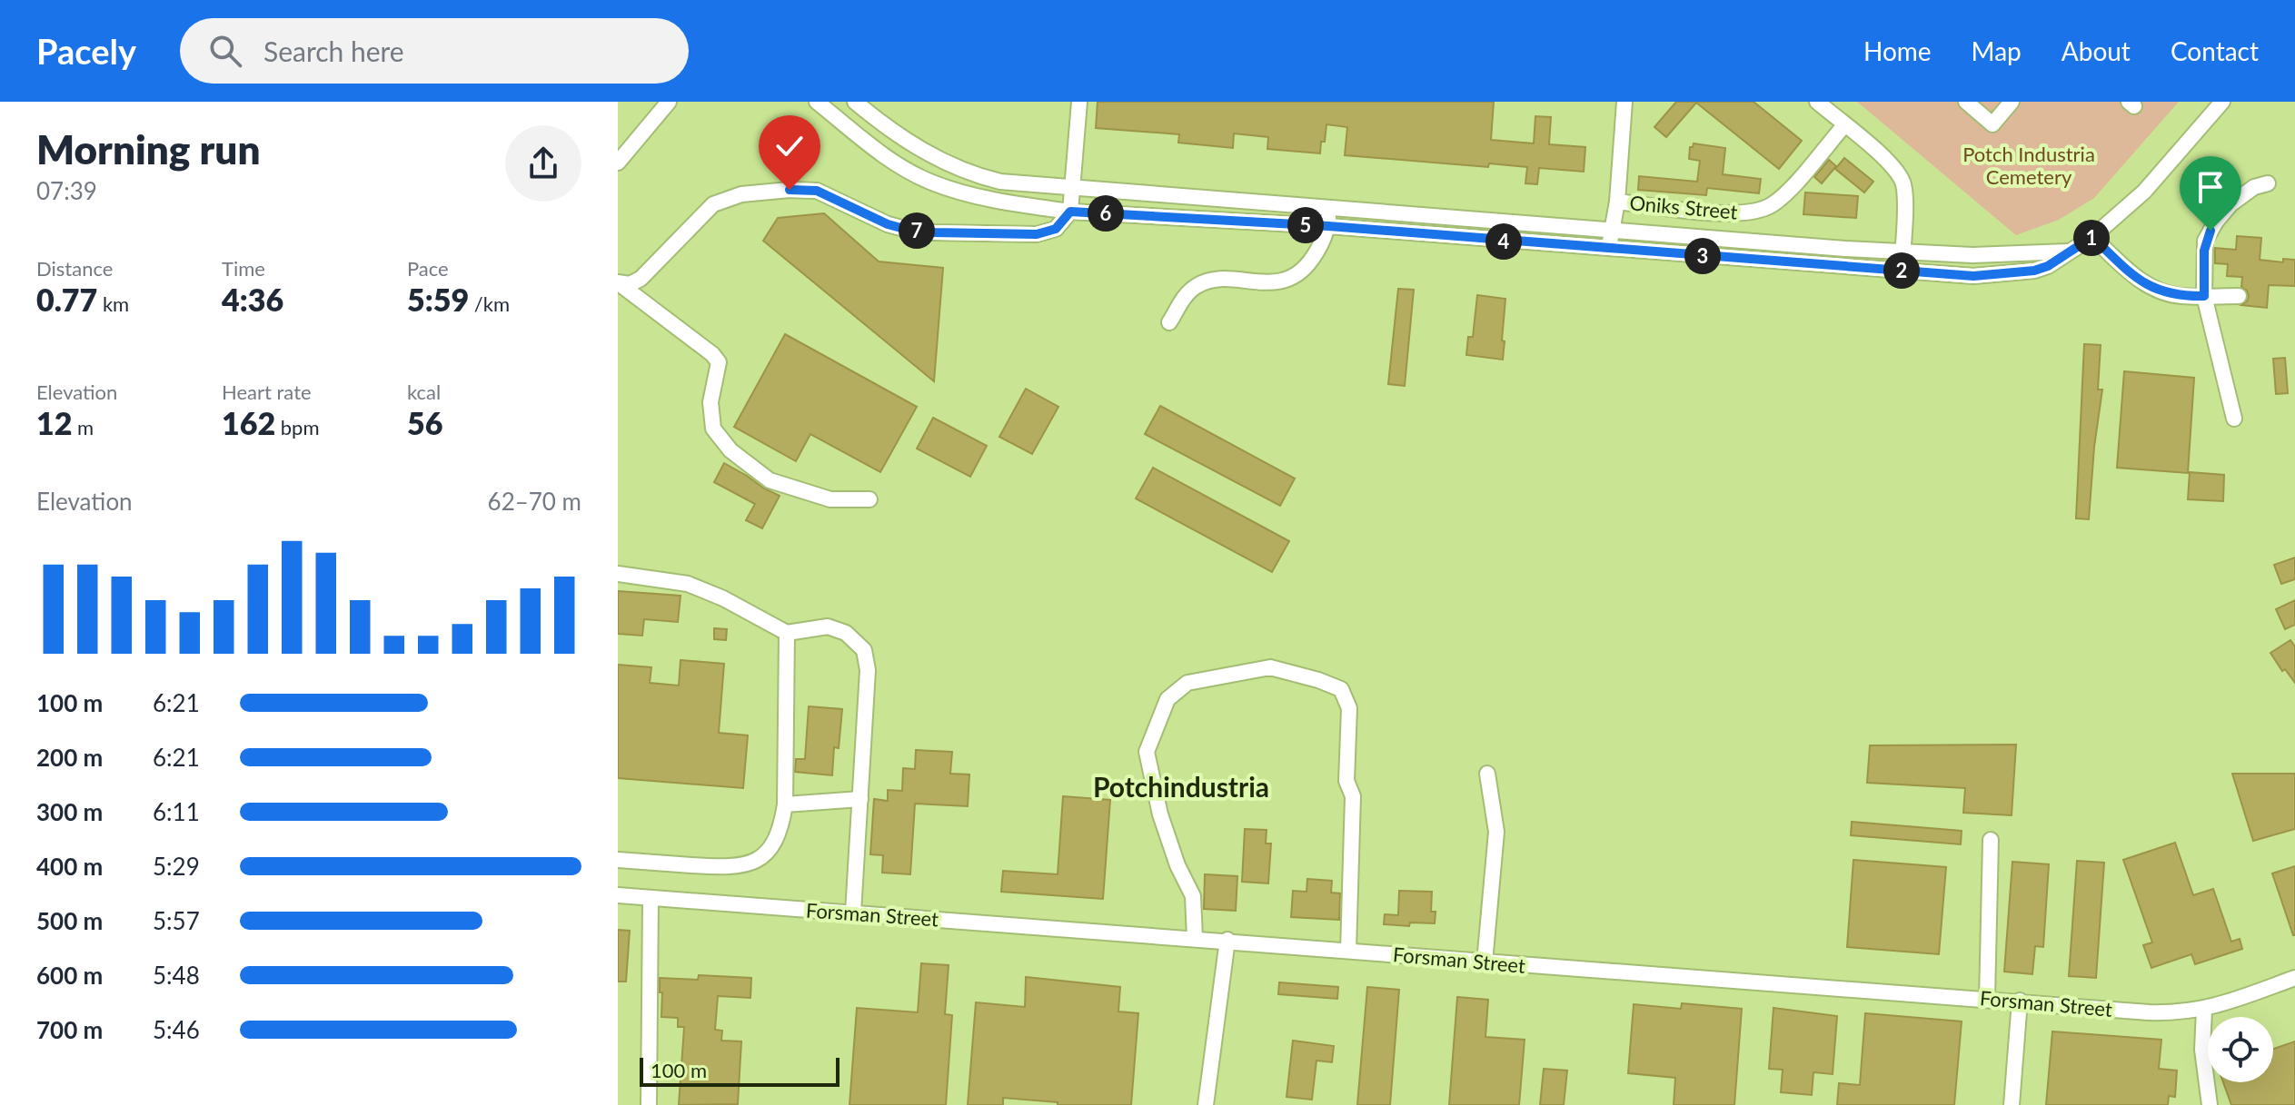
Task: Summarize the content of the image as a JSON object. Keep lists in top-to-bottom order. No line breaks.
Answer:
{"streets":{"street":["Oniks Street","Forsman Street"]},"districts":["Potchindustria"],"parks":["Potch Industria Cemetery"],"scale_bar":"100 m","page":{"header":"Pacely","search":"Search here","nav":["Home","Map","About","Contact"],"heading":["Morning run","07:39"],"pins":["6","5","7","1","4","3","2"],"stats":[["Distance","0.77 km"],["Time","4:36"],["Pace","5:59 /km"],["Elevation","12 m"],["Heart rate","162 bpm"],["kcal","56"]],"chart":["Elevation","62–70 m"],"list":[{"name":"100 m","note":"6:21"},{"name":"200 m","note":"6:21"},{"name":"300 m","note":"6:11"},{"name":"400 m","note":"5:29"},{"name":"500 m","note":"5:57"},{"name":"600 m","note":"5:48"},{"name":"700 m","note":"5:46"}],"scale":"100 m"}}
